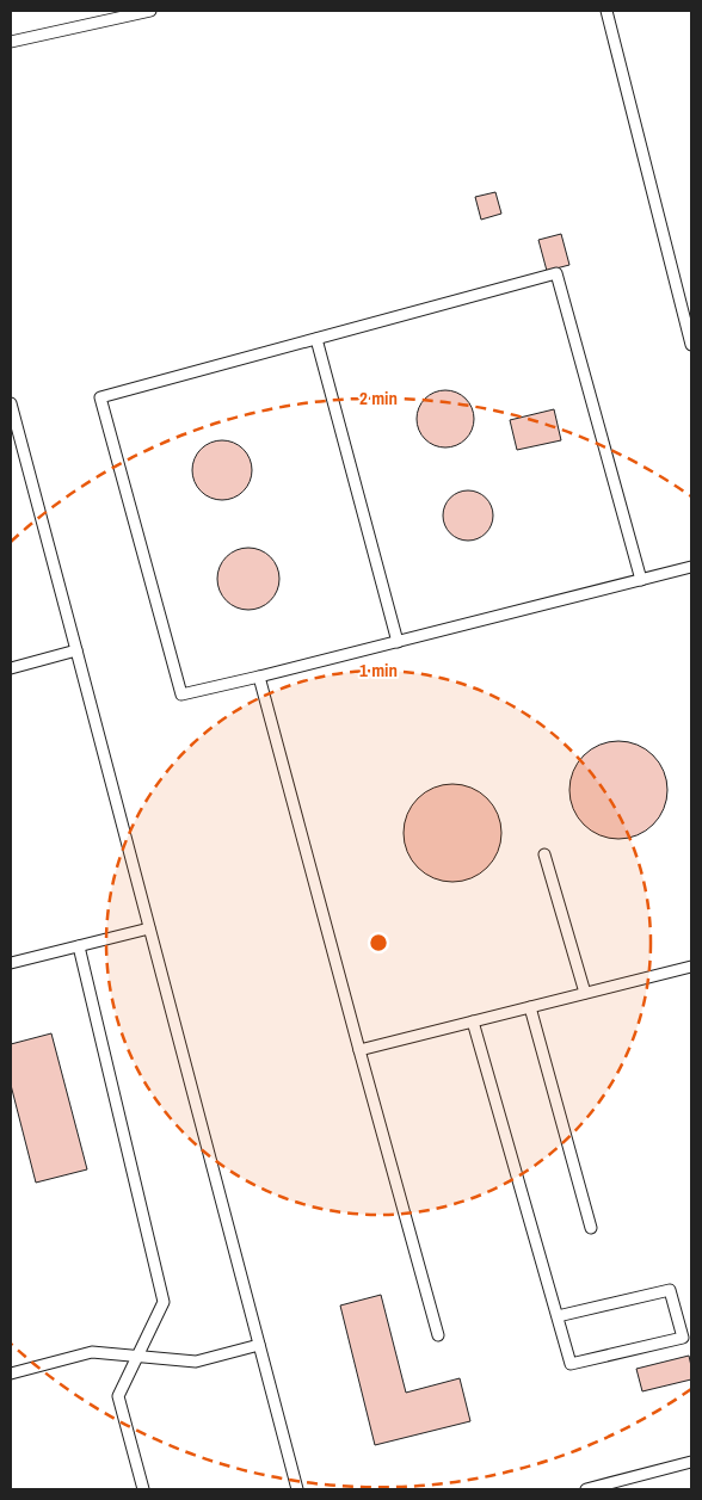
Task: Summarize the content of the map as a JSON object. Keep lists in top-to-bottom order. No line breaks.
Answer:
{"rings":["2 min","1 min"]}
